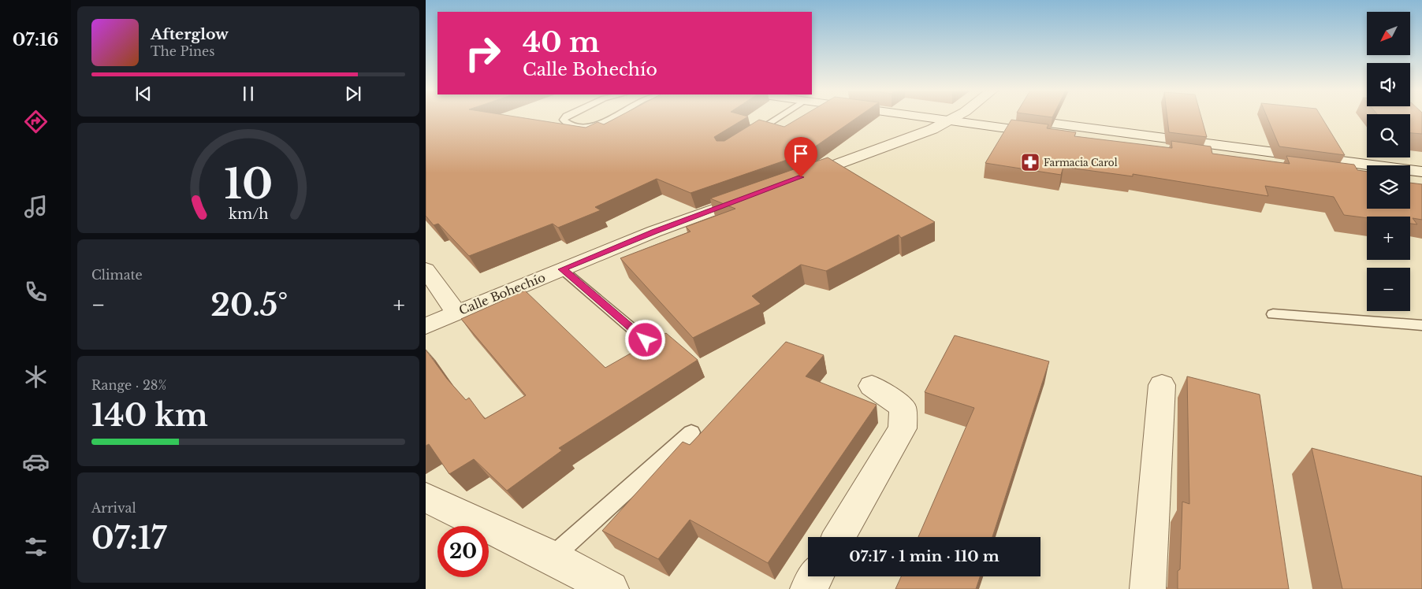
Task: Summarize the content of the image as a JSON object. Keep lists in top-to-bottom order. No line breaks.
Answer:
{"streets":{"main road":["Calle Bohechío"]},"places":{"pharmacy":["Farmacia Carol"]},"north":"bottom left","page":{"tabs":"07:16","map_buttons":["+","−"],"turn":["40 m","Calle Bohechío"],"song":["Afterglow","The Pines"],"tile":["Climate",["Range · 28%","140 km"],["Arrival","07:17"]],"heat":["−","20.5°","+"],"limit":"20","trip":"07:17 · 1 min · 110 m","gauge":["10","km/h"]}}
